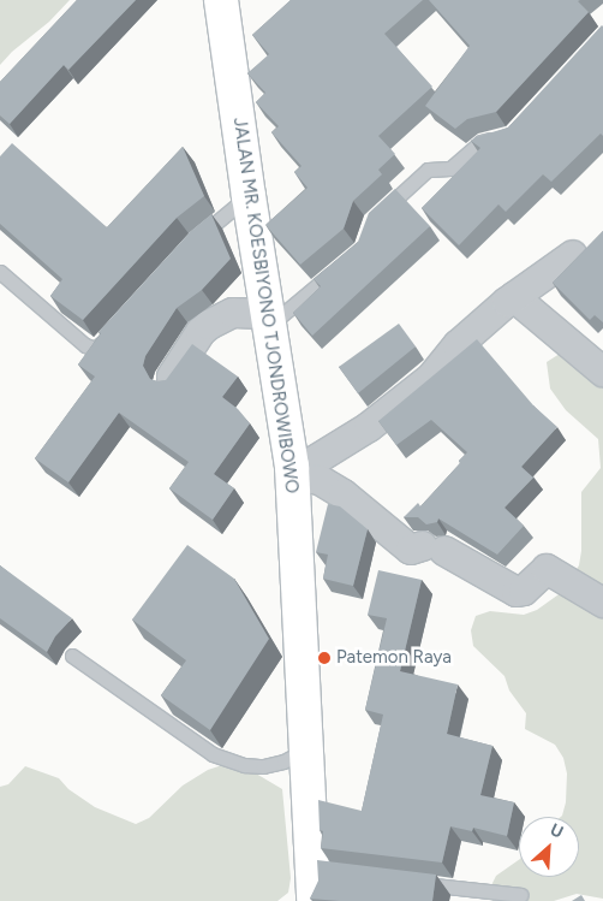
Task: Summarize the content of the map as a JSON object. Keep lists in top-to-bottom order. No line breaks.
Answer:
{"streets":{"main road":["JALAN MR. KOESBIYONO TJONDROWIBOWO"]},"places":["Patemon Raya"],"north":"top right"}
